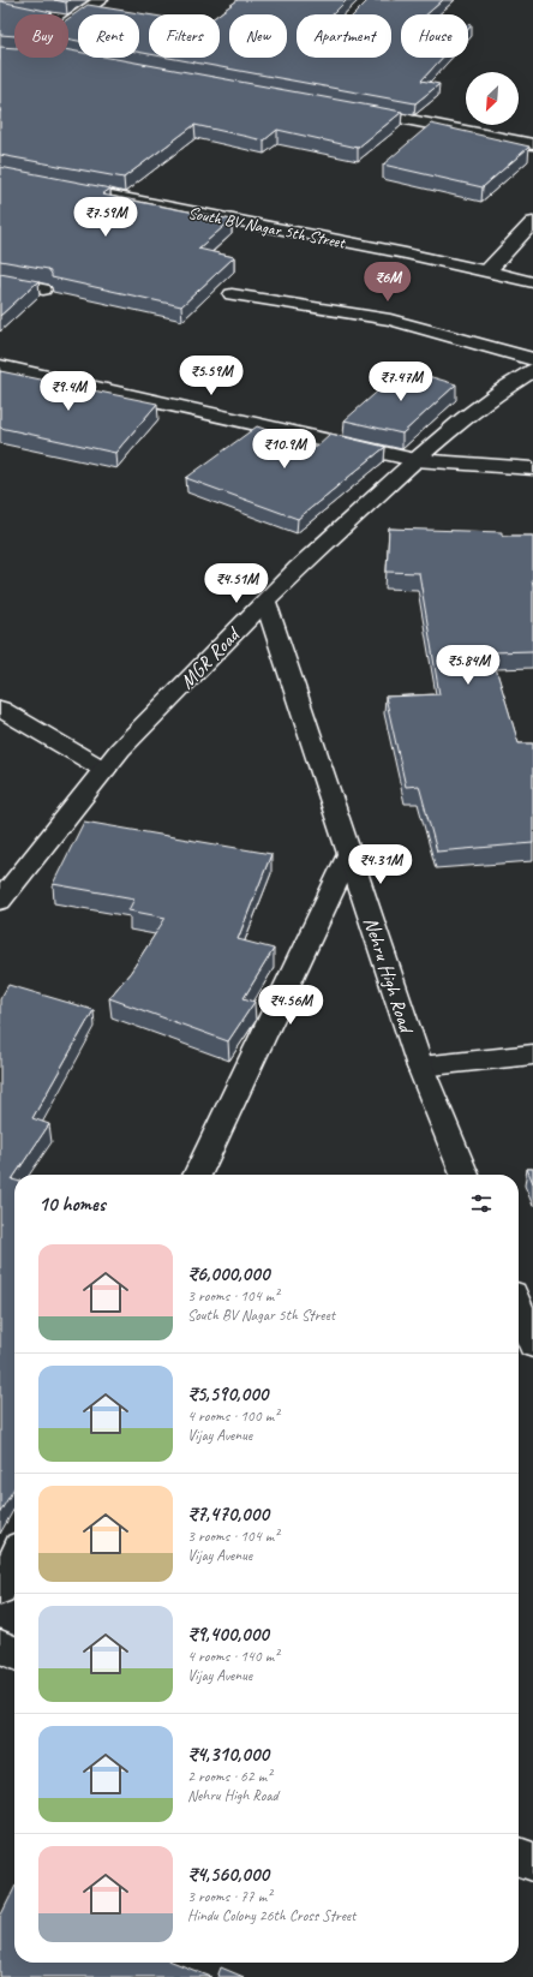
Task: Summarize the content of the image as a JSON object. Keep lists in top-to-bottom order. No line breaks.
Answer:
{"streets":{"street":["South BV Nagar 5th Street","MGR Road","Nehru High Road"]},"crossings":[["MGR Road","Nehru High Road"]],"north":"bottom left","page":{"chip":["Buy","Rent","Filters","New","Apartment","House"],"price":["₹7.59M","₹6M","₹5.59M","₹7.47M","₹9.4M","₹10.9M","₹4.51M","₹5.84M","₹4.31M","₹4.56M"],"heading":"10 homes","list":[{"name":"₹6,000,000","note":"3 rooms · 104 m² · South BV Nagar 5th Street"},{"name":"₹5,590,000","note":"4 rooms · 100 m² · Vijay Avenue"},{"name":"₹7,470,000","note":"3 rooms · 104 m² · Vijay Avenue"},{"name":"₹9,400,000","note":"4 rooms · 140 m² · Vijay Avenue"},{"name":"₹4,310,000","note":"2 rooms · 62 m² · Nehru High Road"},{"name":"₹4,560,000","note":"3 rooms · 77 m² · Hindu Colony 26th Cross Street"}]}}
